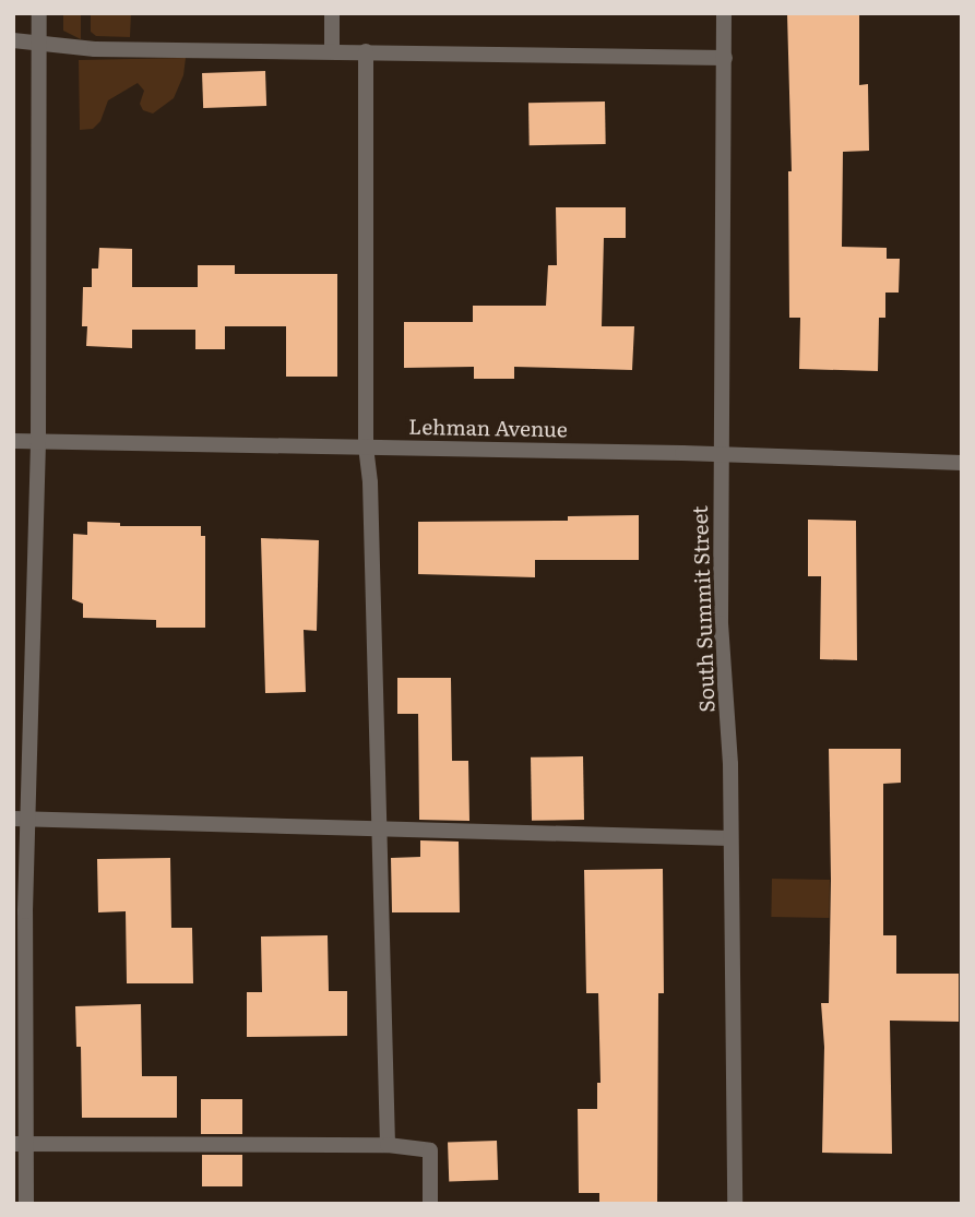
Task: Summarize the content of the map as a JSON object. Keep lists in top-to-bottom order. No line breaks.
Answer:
{"streets":{"street":["Lehman Avenue","South Summit Street"]},"crossings":[["Lehman Avenue","South Summit Street"]]}
